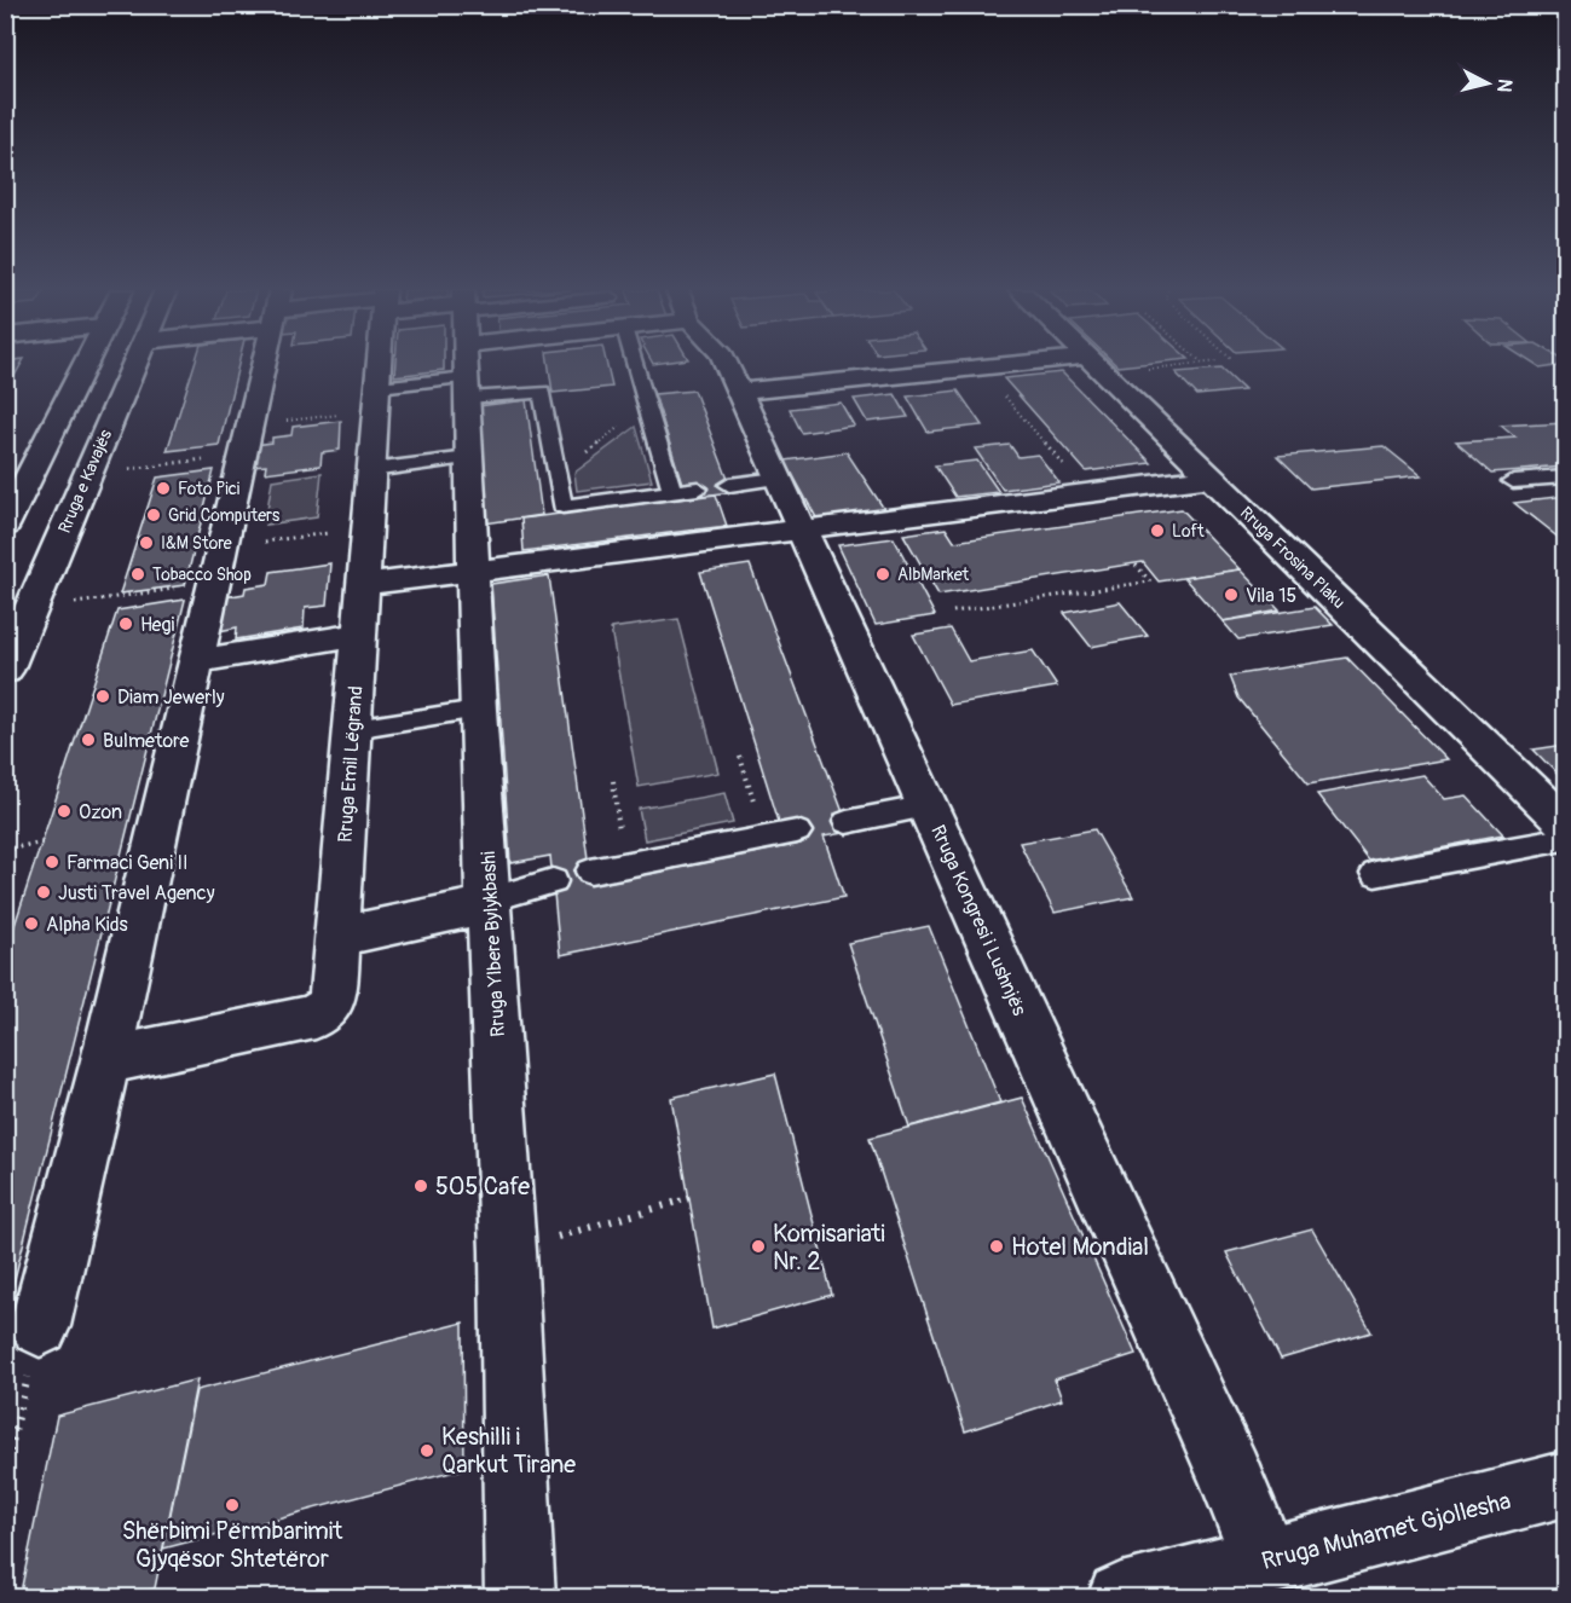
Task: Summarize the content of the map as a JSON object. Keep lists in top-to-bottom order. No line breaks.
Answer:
{"streets":{"street":["Rruga e Kavajës","Rruga Frosina Plaku","Rruga Emil Lëgrand","Rruga Kongresi i Lushnjës","Rruga Ylbere Bylykbashi","Rruga Muhamet Gjollesha"]},"crossings":[["Rruga Kongresi i Lushnjës","Rruga Muhamet Gjollesha"]],"places":["Foto Pici","Grid Computers","Loft","I&M Store","Tobacco Shop","AlbMarket","Vila 15","Hegi","Diam Jewerly","Bulmetore","Ozon","Farmaci Geni II","Justi Travel Agency","Alpha Kids","505 Cafe","Komisariati Nr. 2","Hotel Mondial","Keshilli i Qarkut Tirane","Shërbimi Përmbarimit Gjyqësor Shtetëror"],"north":"right"}
